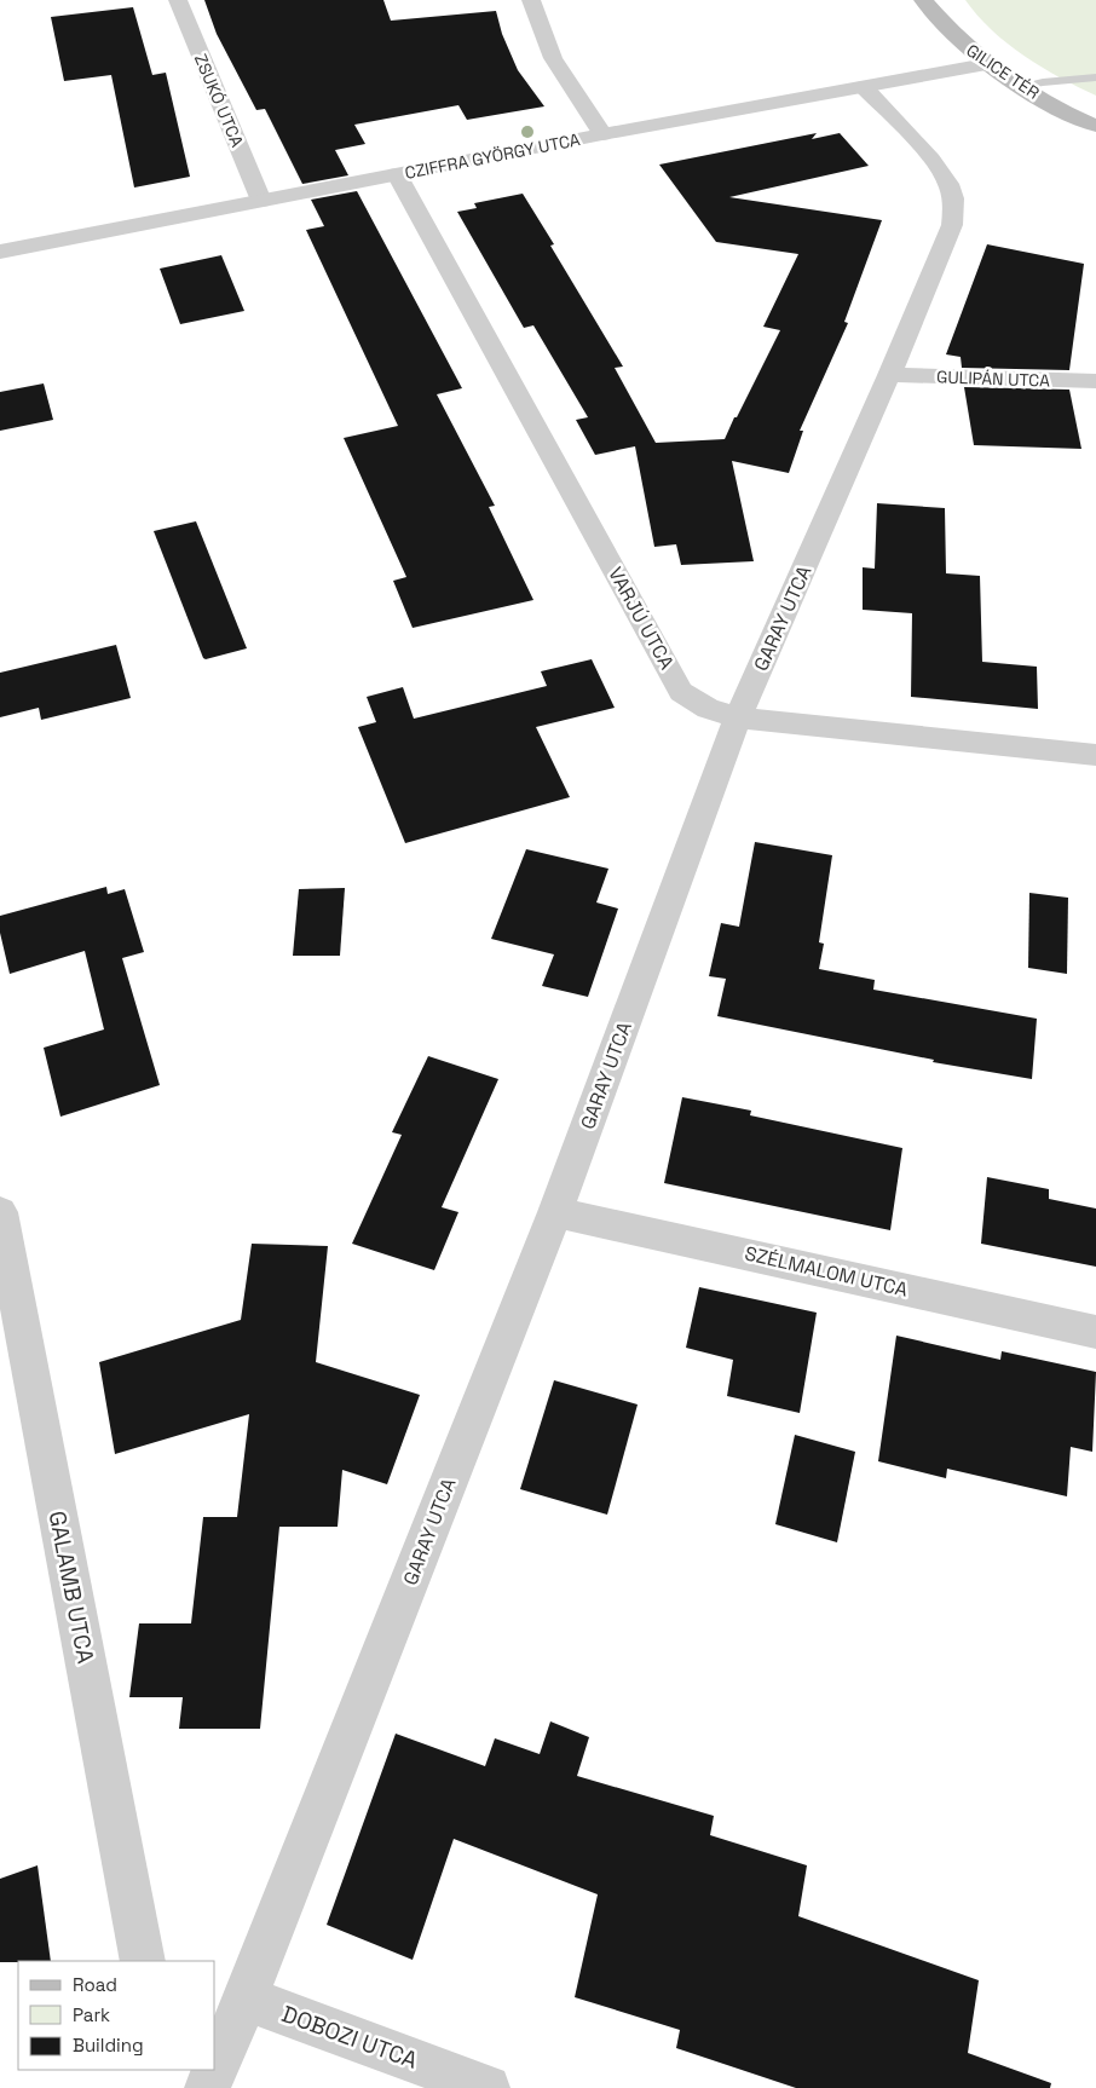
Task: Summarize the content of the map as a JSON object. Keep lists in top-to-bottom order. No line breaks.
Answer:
{"streets":{"main road":["GILICE TÉR"],"street":["ZSUKÓ UTCA","CZIFFRA GYÖRGY UTCA","GULIPÁN UTCA","VARJÚ UTCA","GARAY UTCA","SZÉLMALOM UTCA","GALAMB UTCA","DOBOZI UTCA"]},"crossings":[["GILICE TÉR","CZIFFRA GYÖRGY UTCA"],["ZSUKÓ UTCA","CZIFFRA GYÖRGY UTCA"],["CZIFFRA GYÖRGY UTCA","VARJÚ UTCA"],["CZIFFRA GYÖRGY UTCA","GARAY UTCA"],["GULIPÁN UTCA","GARAY UTCA"],["VARJÚ UTCA","GARAY UTCA"],["GARAY UTCA","SZÉLMALOM UTCA"],["GARAY UTCA","DOBOZI UTCA"]],"legend":["Road","Park","Building"]}
